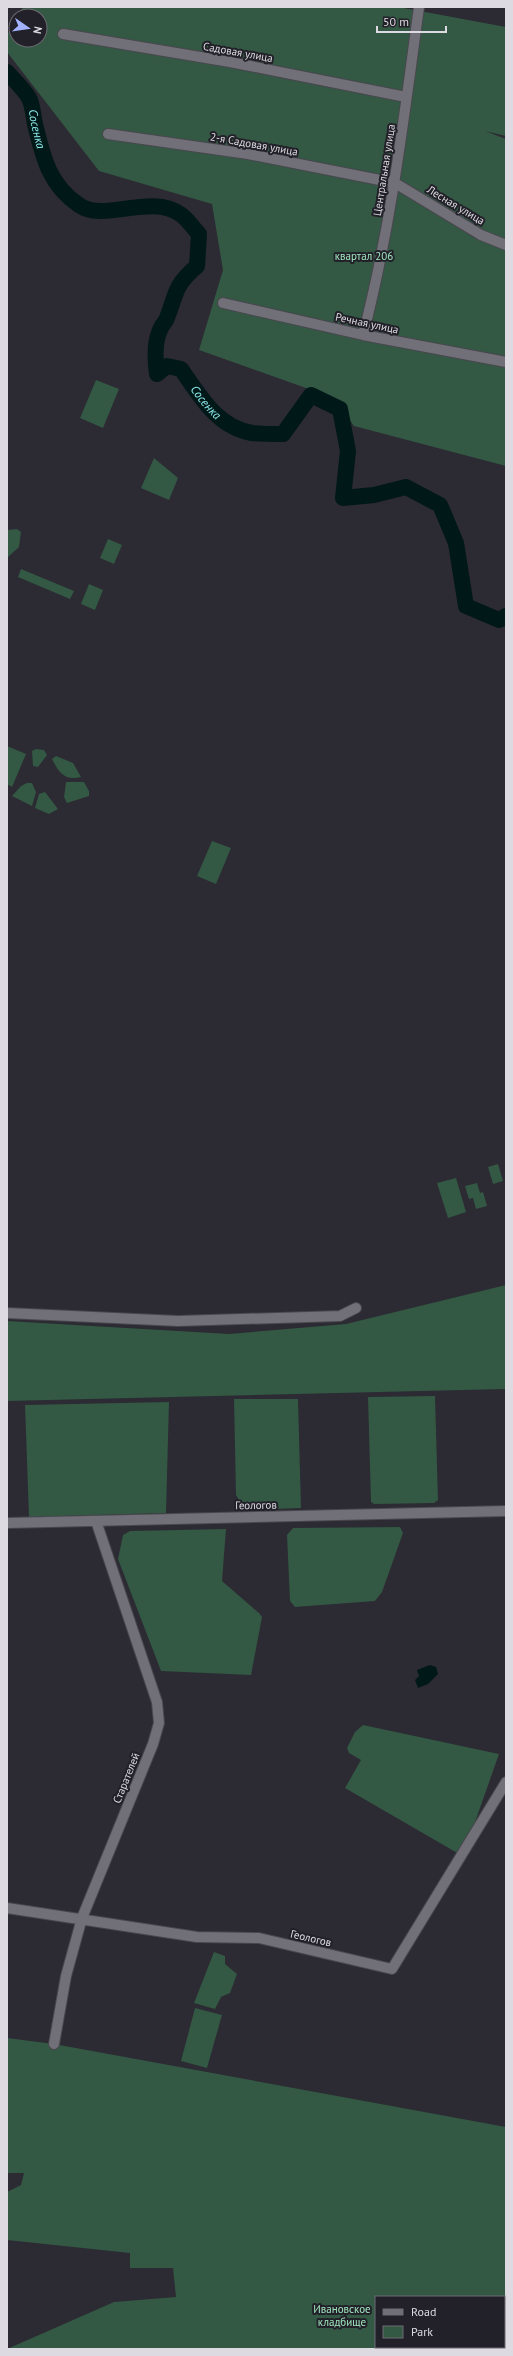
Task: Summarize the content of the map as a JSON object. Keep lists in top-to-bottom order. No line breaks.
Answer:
{"streets":{"street":["Садовая улица","2-я Садовая улица","Центральная улица","Лесная улица","Речная улица","Геологов","Старателей"]},"crossings":[["Садовая улица","Центральная улица"],["2-я Садовая улица","Центральная улица"],["2-я Садовая улица","Лесная улица"],["Центральная улица","Лесная улица"],["Центральная улица","Речная улица"],["Геологов","Старателей"]],"water":["Сосенка"],"parks":["квартал 206","Ивановское кладбище"],"legend":["Road","Park"],"scale_bar":"50 m","north":"right"}
